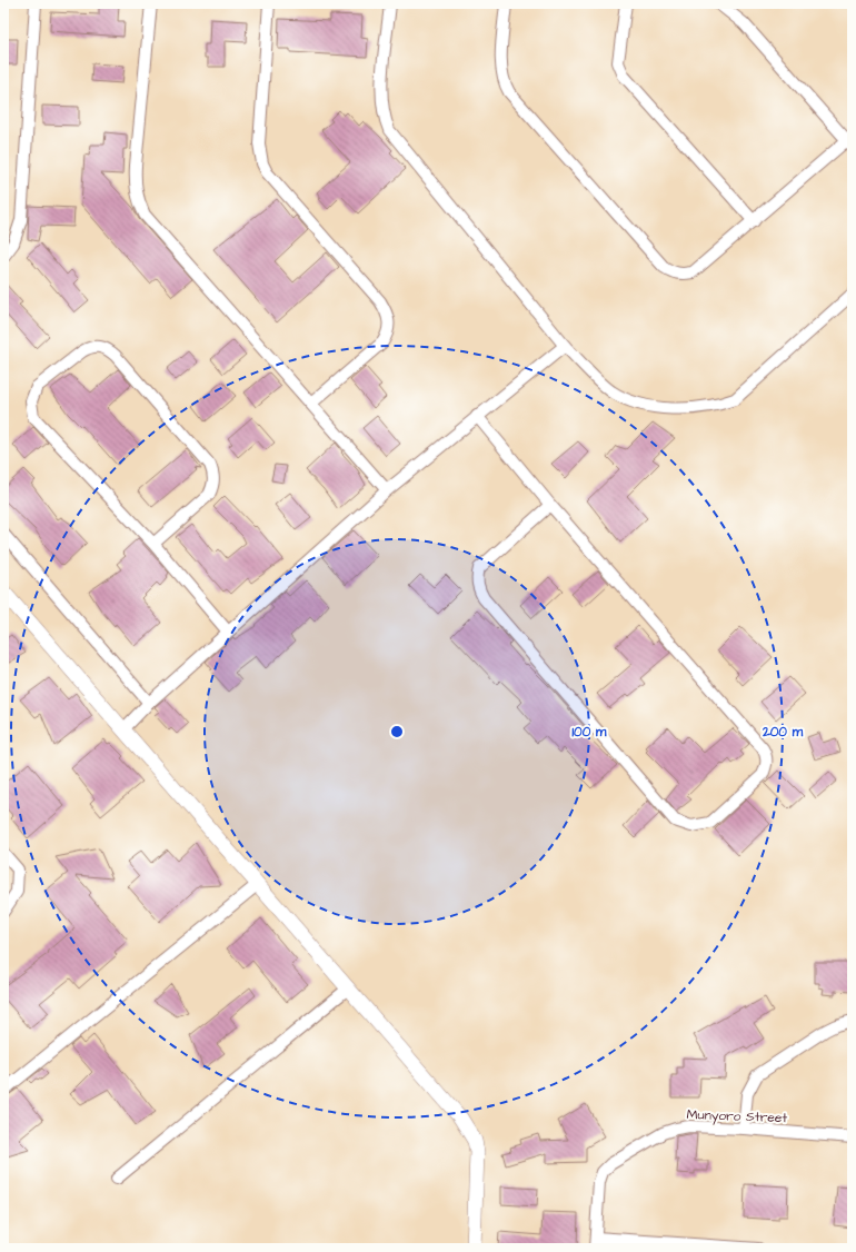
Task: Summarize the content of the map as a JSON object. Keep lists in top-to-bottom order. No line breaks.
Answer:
{"streets":{"street":["Munyoro Street"]},"rings":["100 m","200 m"]}
